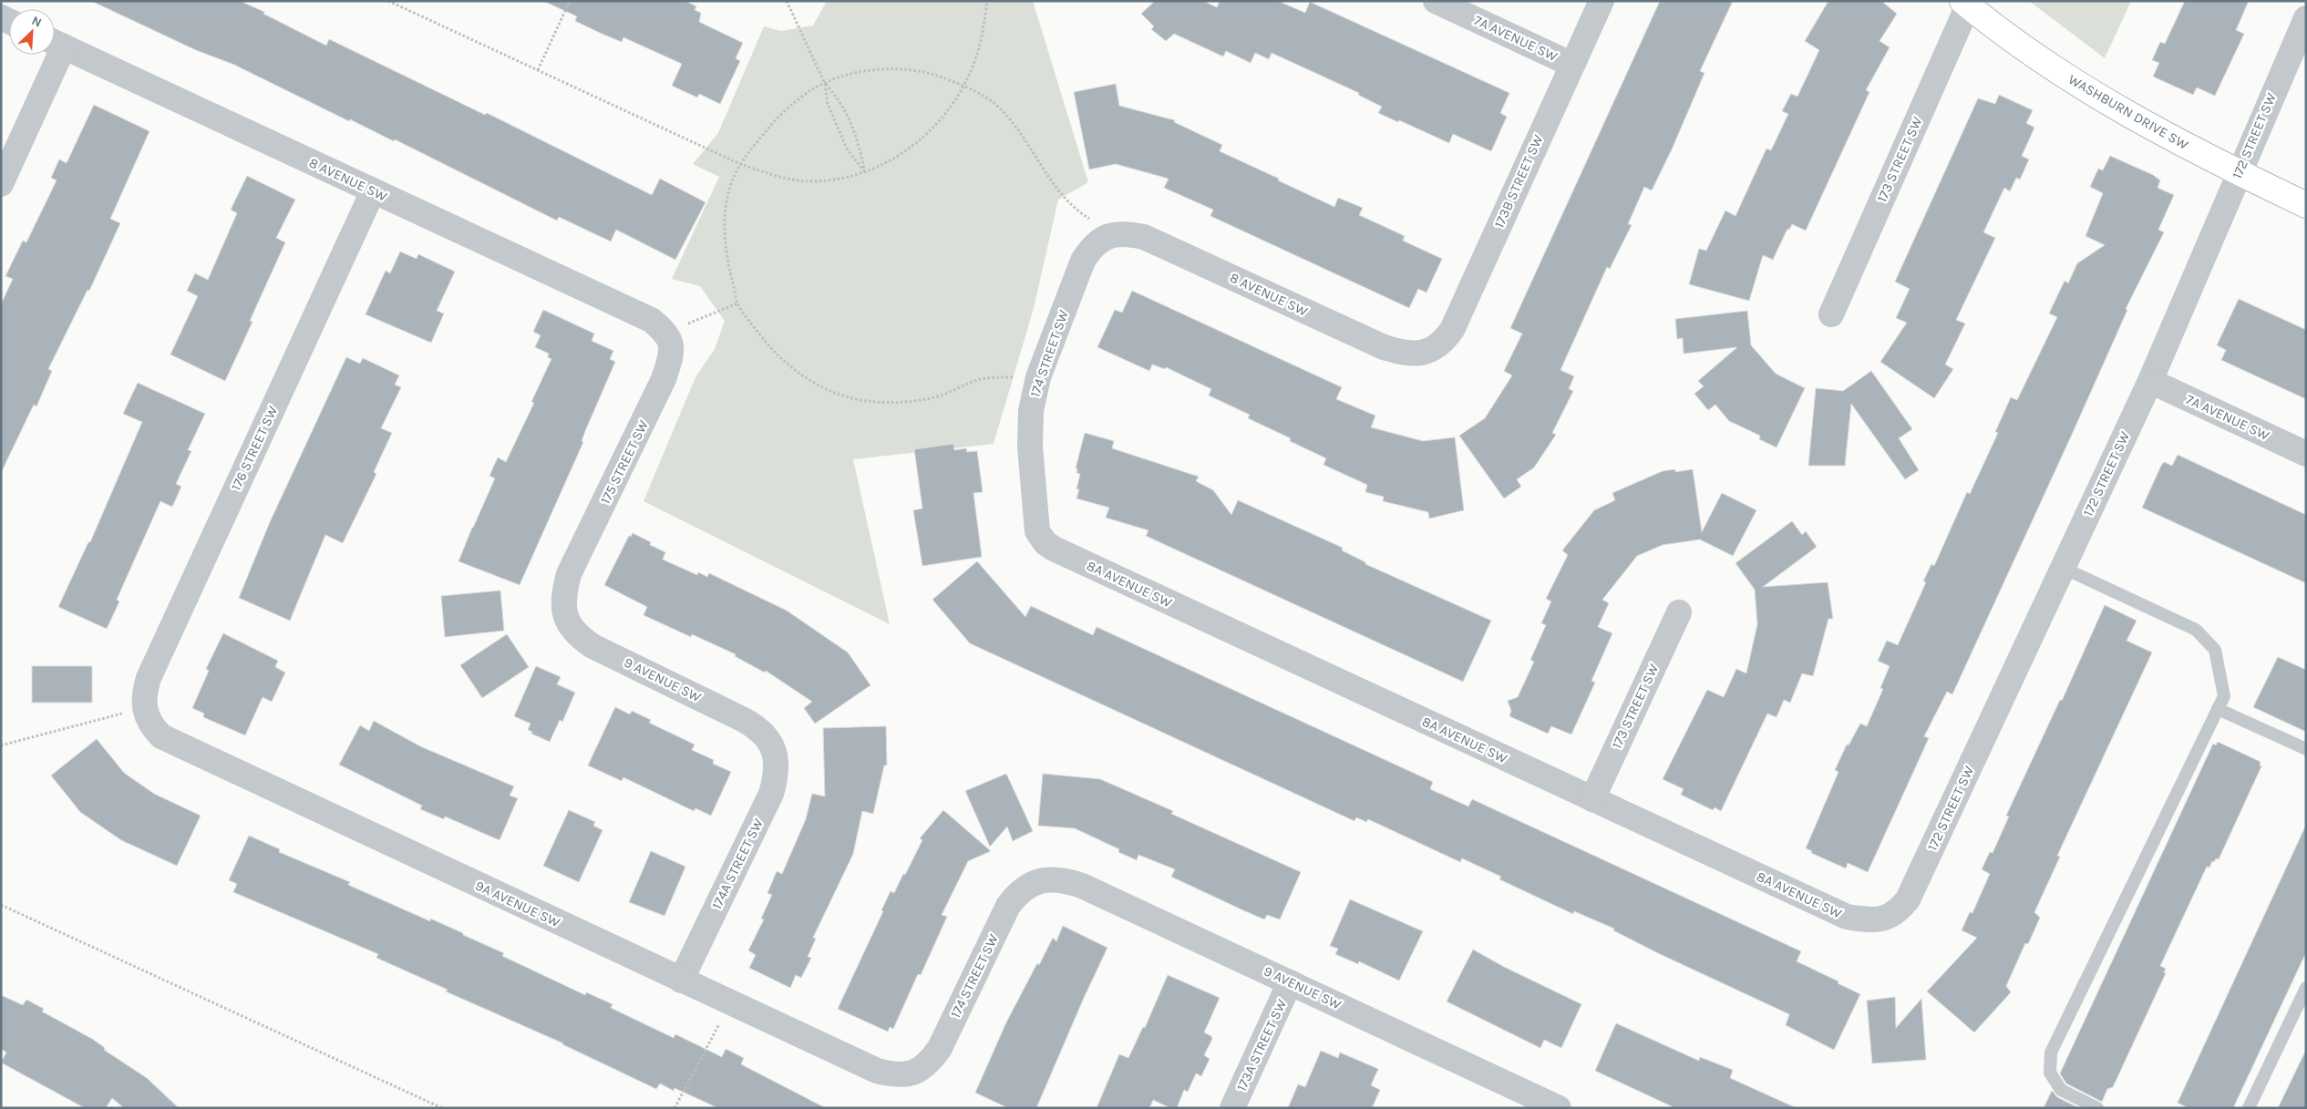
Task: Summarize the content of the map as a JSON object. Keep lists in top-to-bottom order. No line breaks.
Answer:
{"streets":{"street":["7A AVENUE SW","WASHBURN DRIVE SW","172 STREET SW","173 STREET SW","8 AVENUE SW","173B STREET SW","174 STREET SW","176 STREET SW","175 STREET SW","8A AVENUE SW","9 AVENUE SW","174A STREET SW","9A AVENUE SW","173A STREET SW"]},"crossings":[["7A AVENUE SW","172 STREET SW"],["7A AVENUE SW","173B STREET SW"],["WASHBURN DRIVE SW","172 STREET SW"],["WASHBURN DRIVE SW","173 STREET SW"],["172 STREET SW","8A AVENUE SW"],["173 STREET SW","8A AVENUE SW"],["8 AVENUE SW","173B STREET SW"],["8 AVENUE SW","174 STREET SW"],["8 AVENUE SW","176 STREET SW"],["8 AVENUE SW","175 STREET SW"],["174 STREET SW","8A AVENUE SW"],["174 STREET SW","9 AVENUE SW"],["174 STREET SW","9A AVENUE SW"],["176 STREET SW","9A AVENUE SW"],["175 STREET SW","9 AVENUE SW"],["9 AVENUE SW","174A STREET SW"],["9 AVENUE SW","173A STREET SW"],["174A STREET SW","9A AVENUE SW"]],"north":"top right"}
